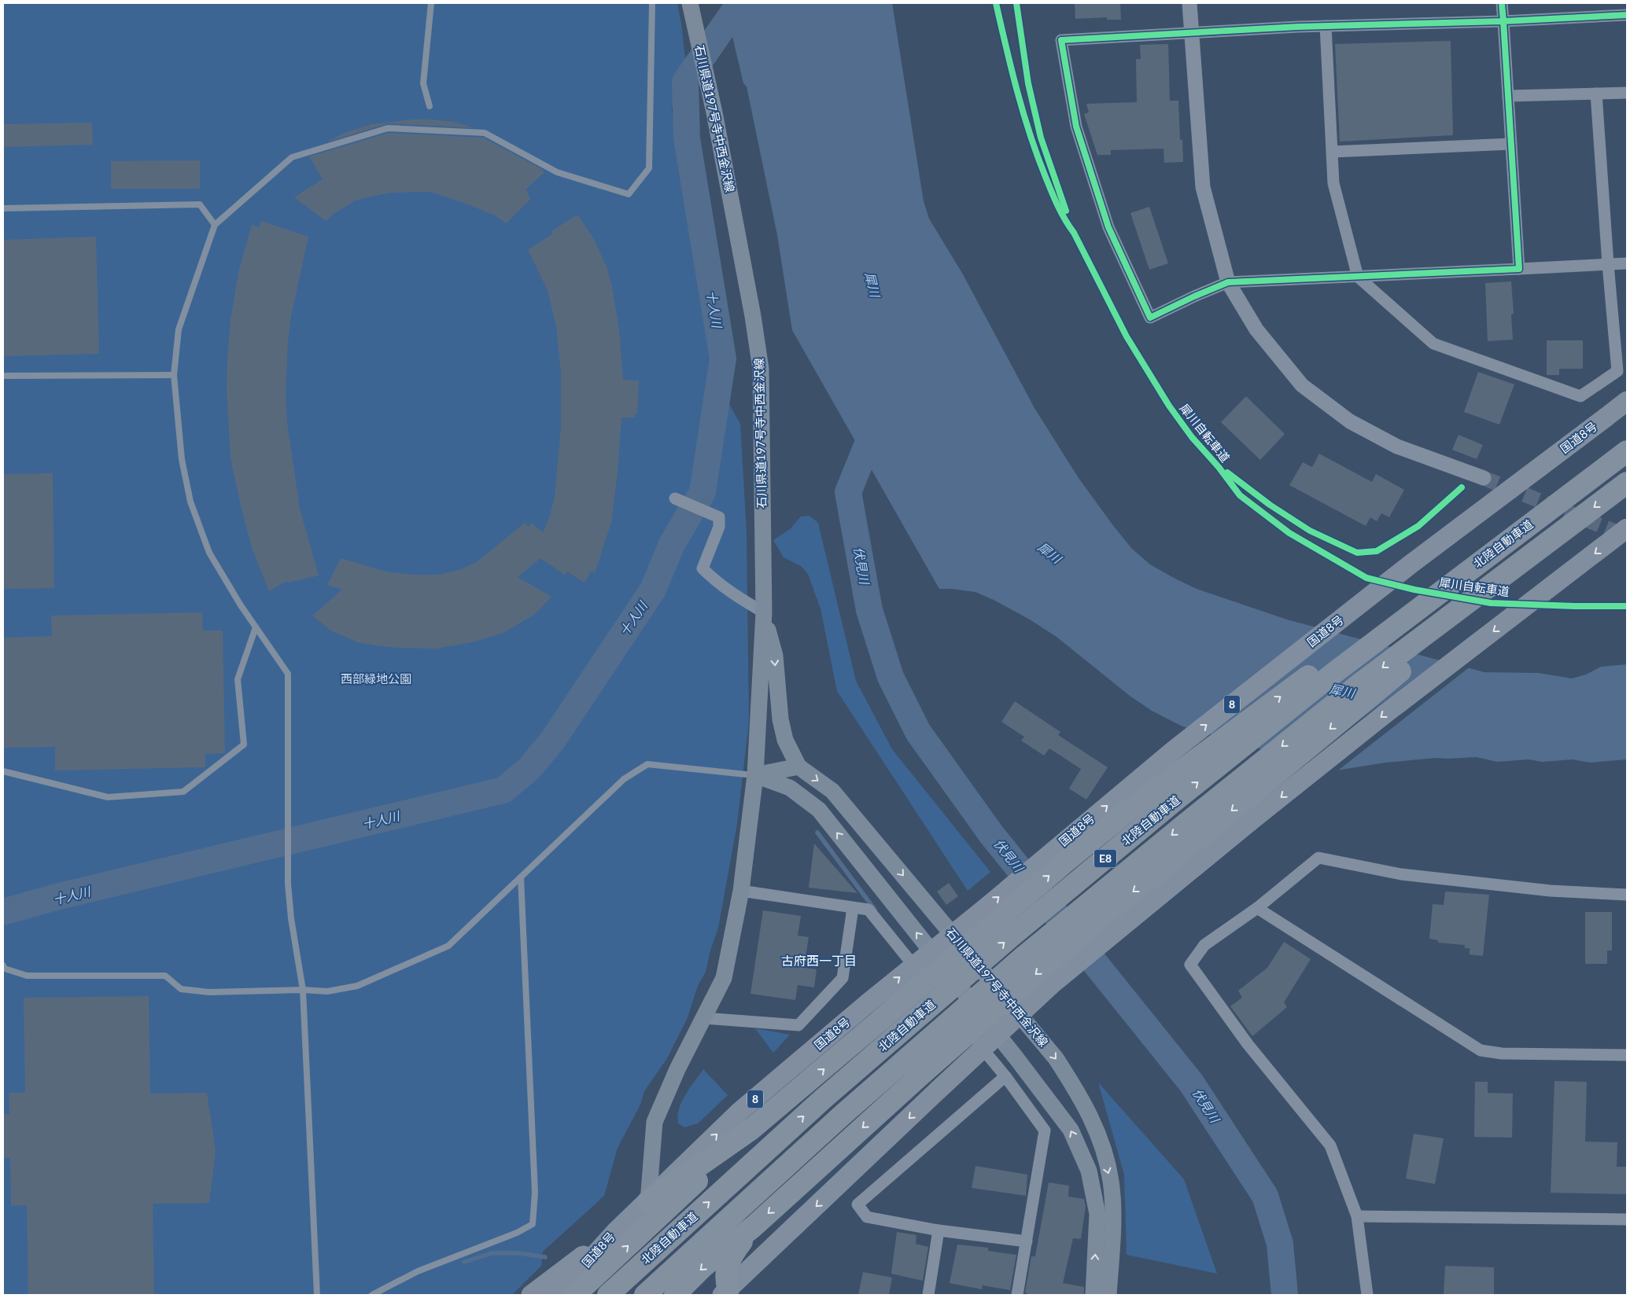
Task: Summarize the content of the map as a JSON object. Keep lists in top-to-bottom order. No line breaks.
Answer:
{"streets":{"highway":["国道8号","北陸自動車道","8","E8"],"main road":["石川県道197号寺中西金沢線"],"cycle path":["犀川自転車道"]},"crossings":[["石川県道197号寺中西金沢線","国道8号"]],"districts":["古府西一丁目"],"water":["犀川","十人川","伏見川"],"parks":["西部緑地公園"]}
